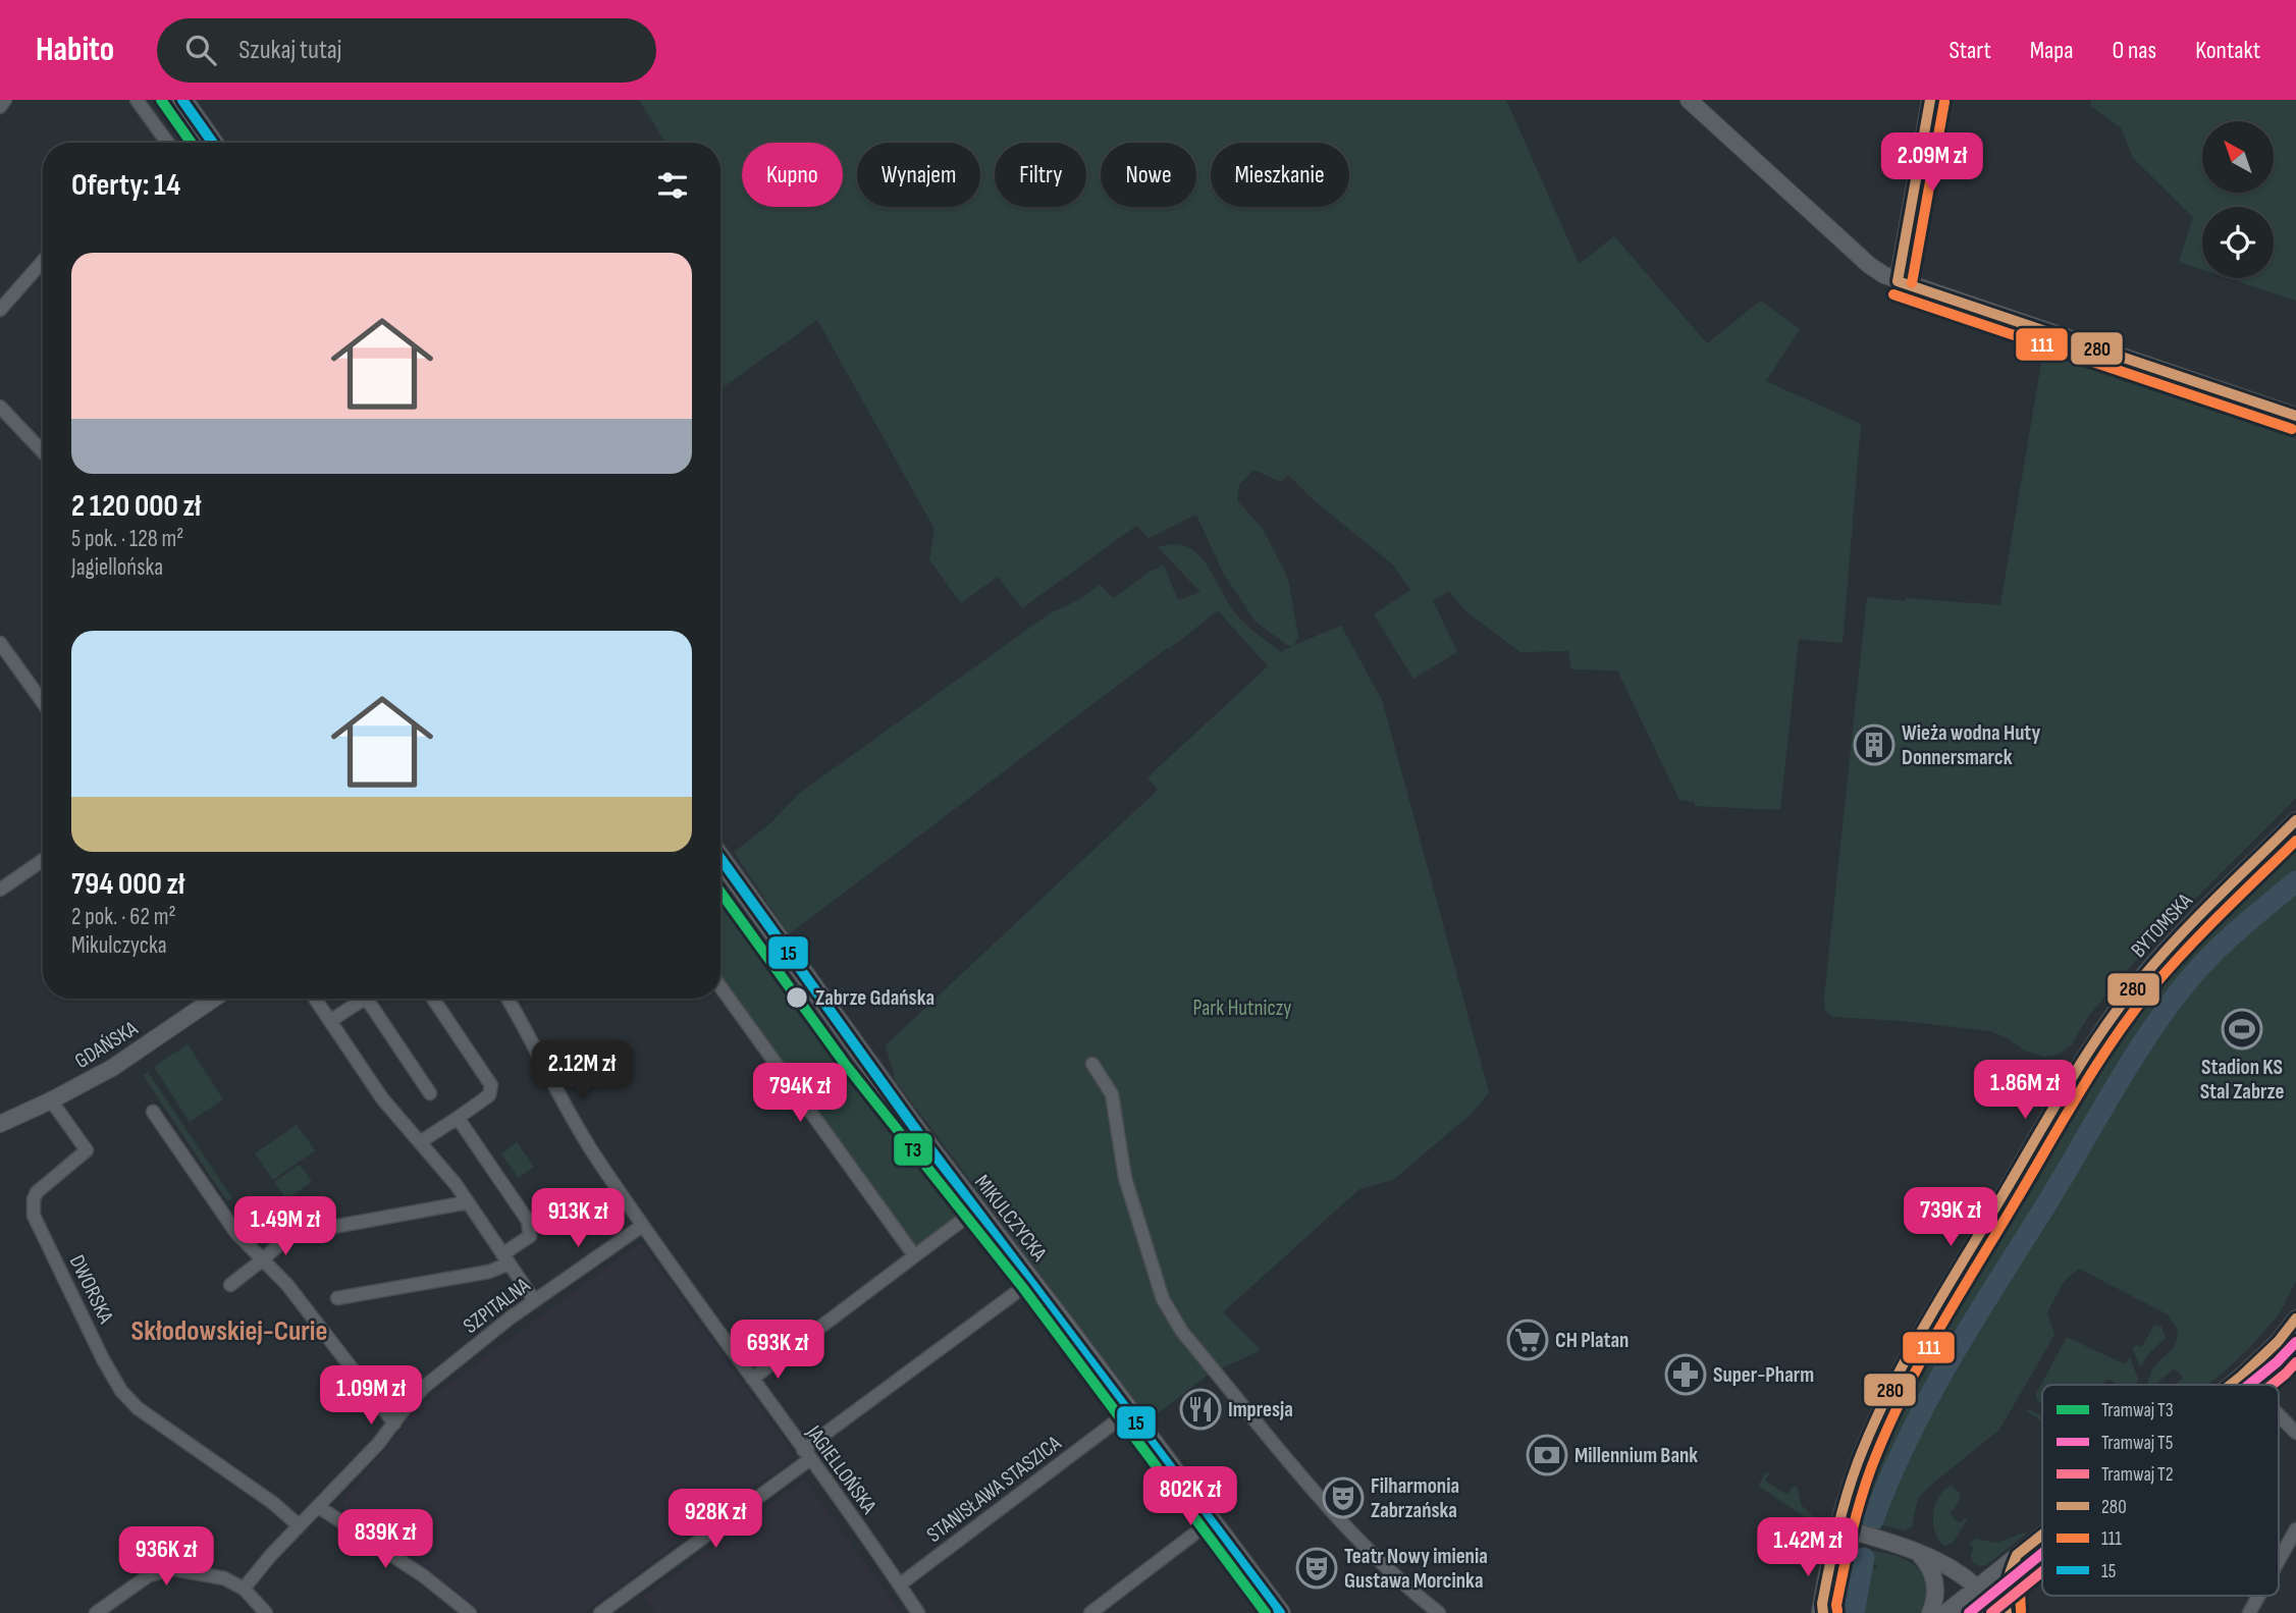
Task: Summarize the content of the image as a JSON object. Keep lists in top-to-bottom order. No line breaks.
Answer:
{"streets":{"main road":["MIKULCZYCKA"],"street":["BYTOMSKA","GDAŃSKA","DWORSKA","SZPITALNA","JAGIELLOŃSKA","STANISŁAWA STASZICA"]},"crossings":[["GDAŃSKA","DWORSKA"],["DWORSKA","SZPITALNA"],["SZPITALNA","JAGIELLOŃSKA"],["JAGIELLOŃSKA","STANISŁAWA STASZICA"]],"districts":["Skłodowskiej-Curie"],"parks":["Park Hutniczy"],"places":{"building":["Wieża wodna Huty Donnersmarck"],"other":["Zabrze Gdańska"],"sports":["Stadion KS Stal Zabrze"],"supermarket":["CH Platan"],"pharmacy":["Super-Pharm"],"restaurant":["Impresja"],"bank":["Millennium Bank"],"theatre":["Filharmonia Zabrzańska","Teatr Nowy imienia Gustawa Morcinka"]},"lines":["tram line T3","transit line 280","transit line 15","transit line 111","tram line T5","tram line T2"],"legend":["Tramwaj T3","Tramwaj T5","Tramwaj T2","280","111","15"],"north":"top left","page":{"header":"Habito","search":"Szukaj tutaj","nav":["Start","Mapa","O nas","Kontakt"],"price":["2.09M zł","2.12M zł","1.86M zł","794K zł","739K zł","913K zł","1.49M zł","693K zł","1.09M zł","802K zł","928K zł","839K zł","1.42M zł","936K zł"],"chip":["Kupno","Wynajem","Filtry","Nowe","Mieszkanie"],"heading":"Oferty: 14","list":[{"name":"2 120 000 zł","note":"5 pok. · 128 m² · Jagiellońska"},{"name":"794 000 zł","note":"2 pok. · 62 m² · Mikulczycka"}]}}
